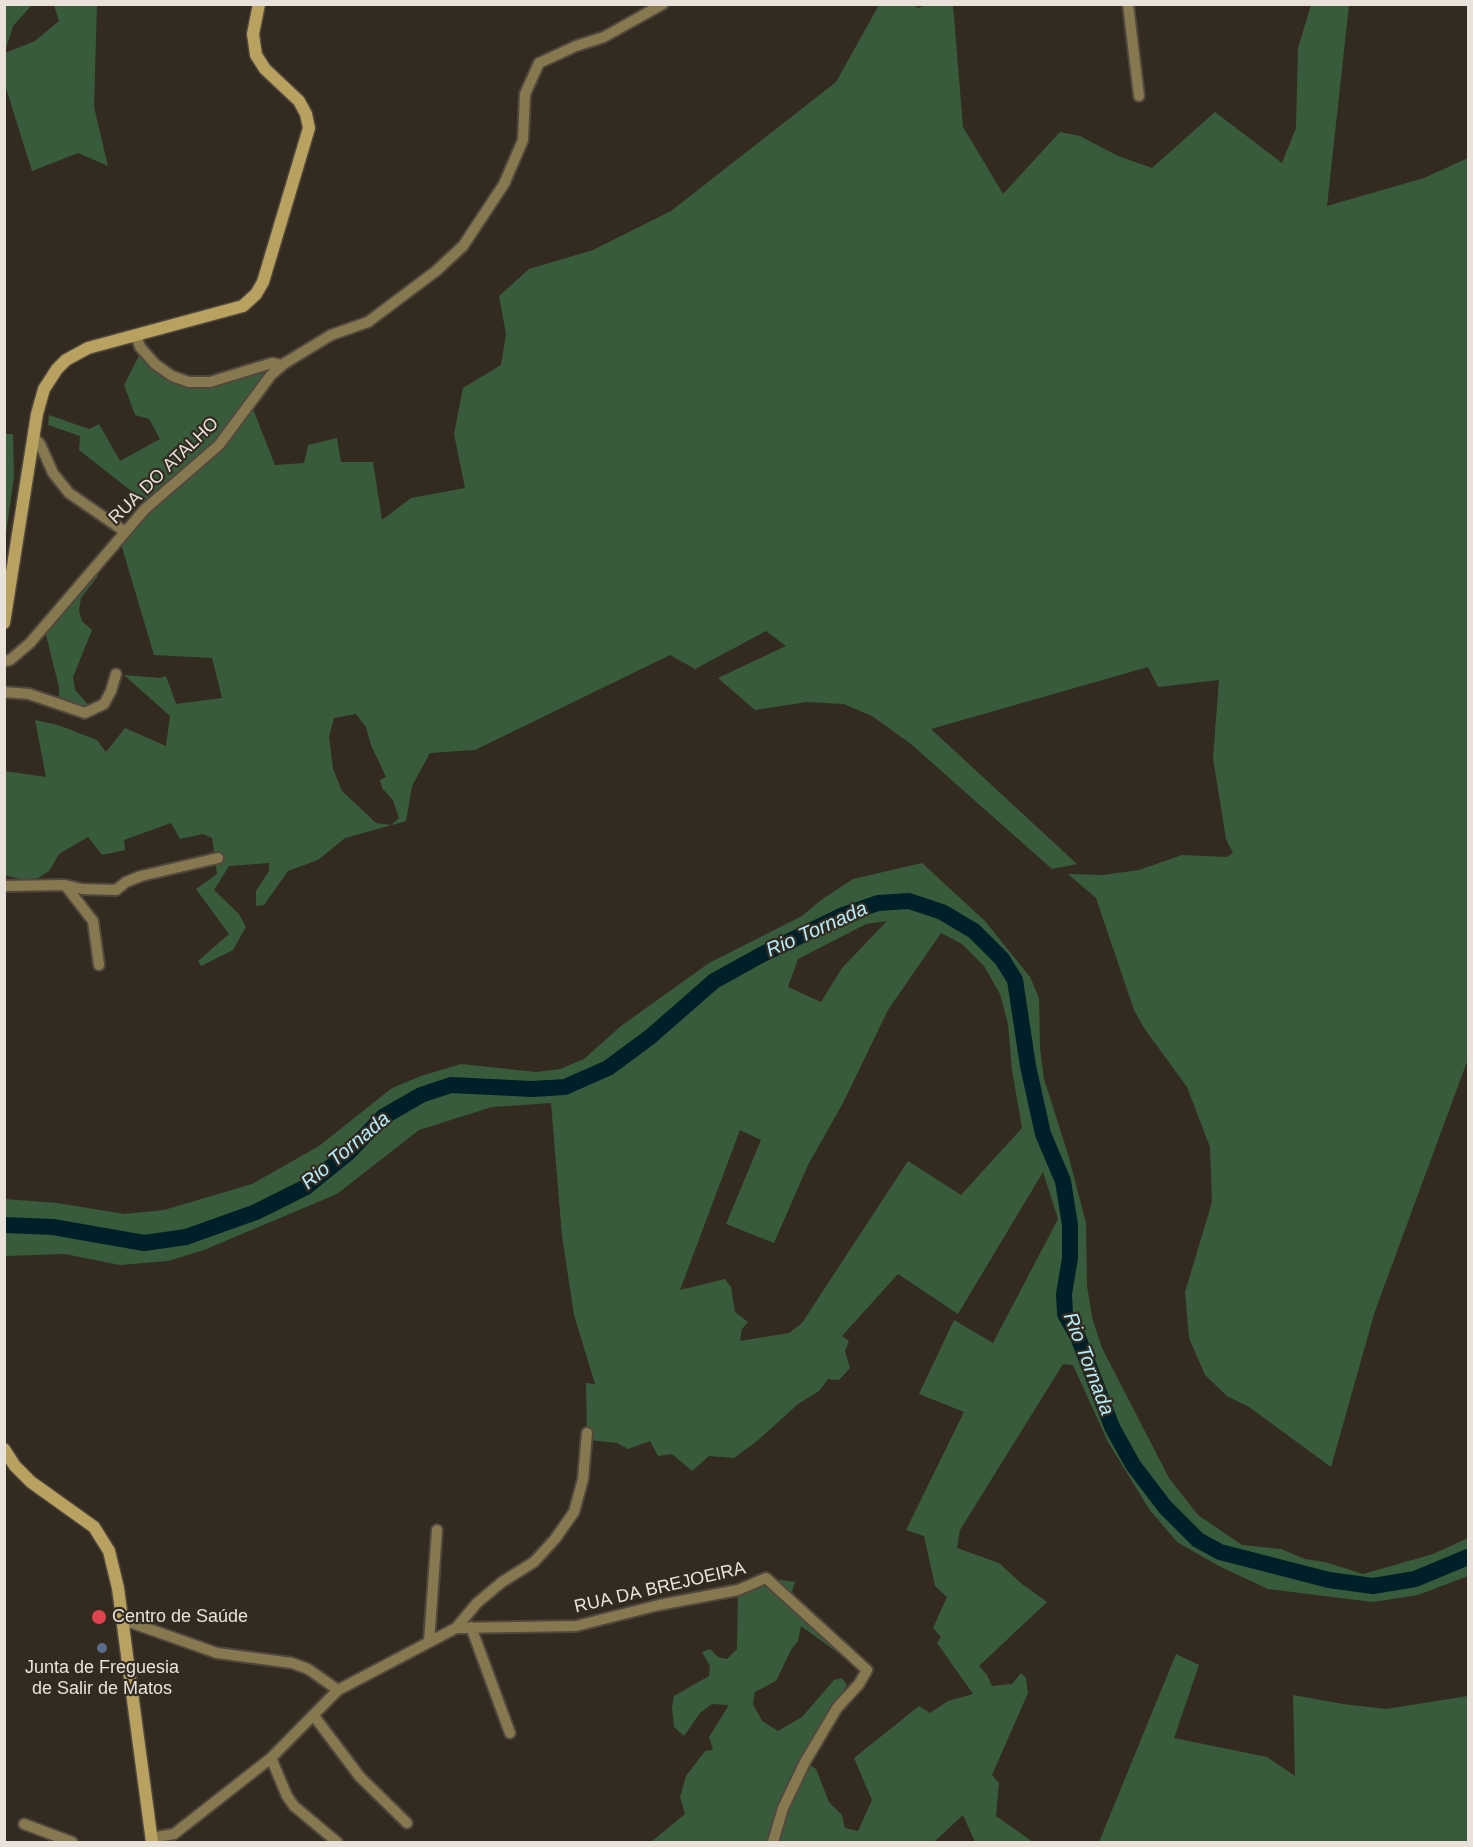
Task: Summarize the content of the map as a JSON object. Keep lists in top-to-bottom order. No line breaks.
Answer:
{"streets":{"street":["RUA DO ATALHO","RUA DA BREJOEIRA"]},"water":["Rio Tornada"],"places":["Centro de Saúde","Junta de Freguesia de Salir de Matos"]}
